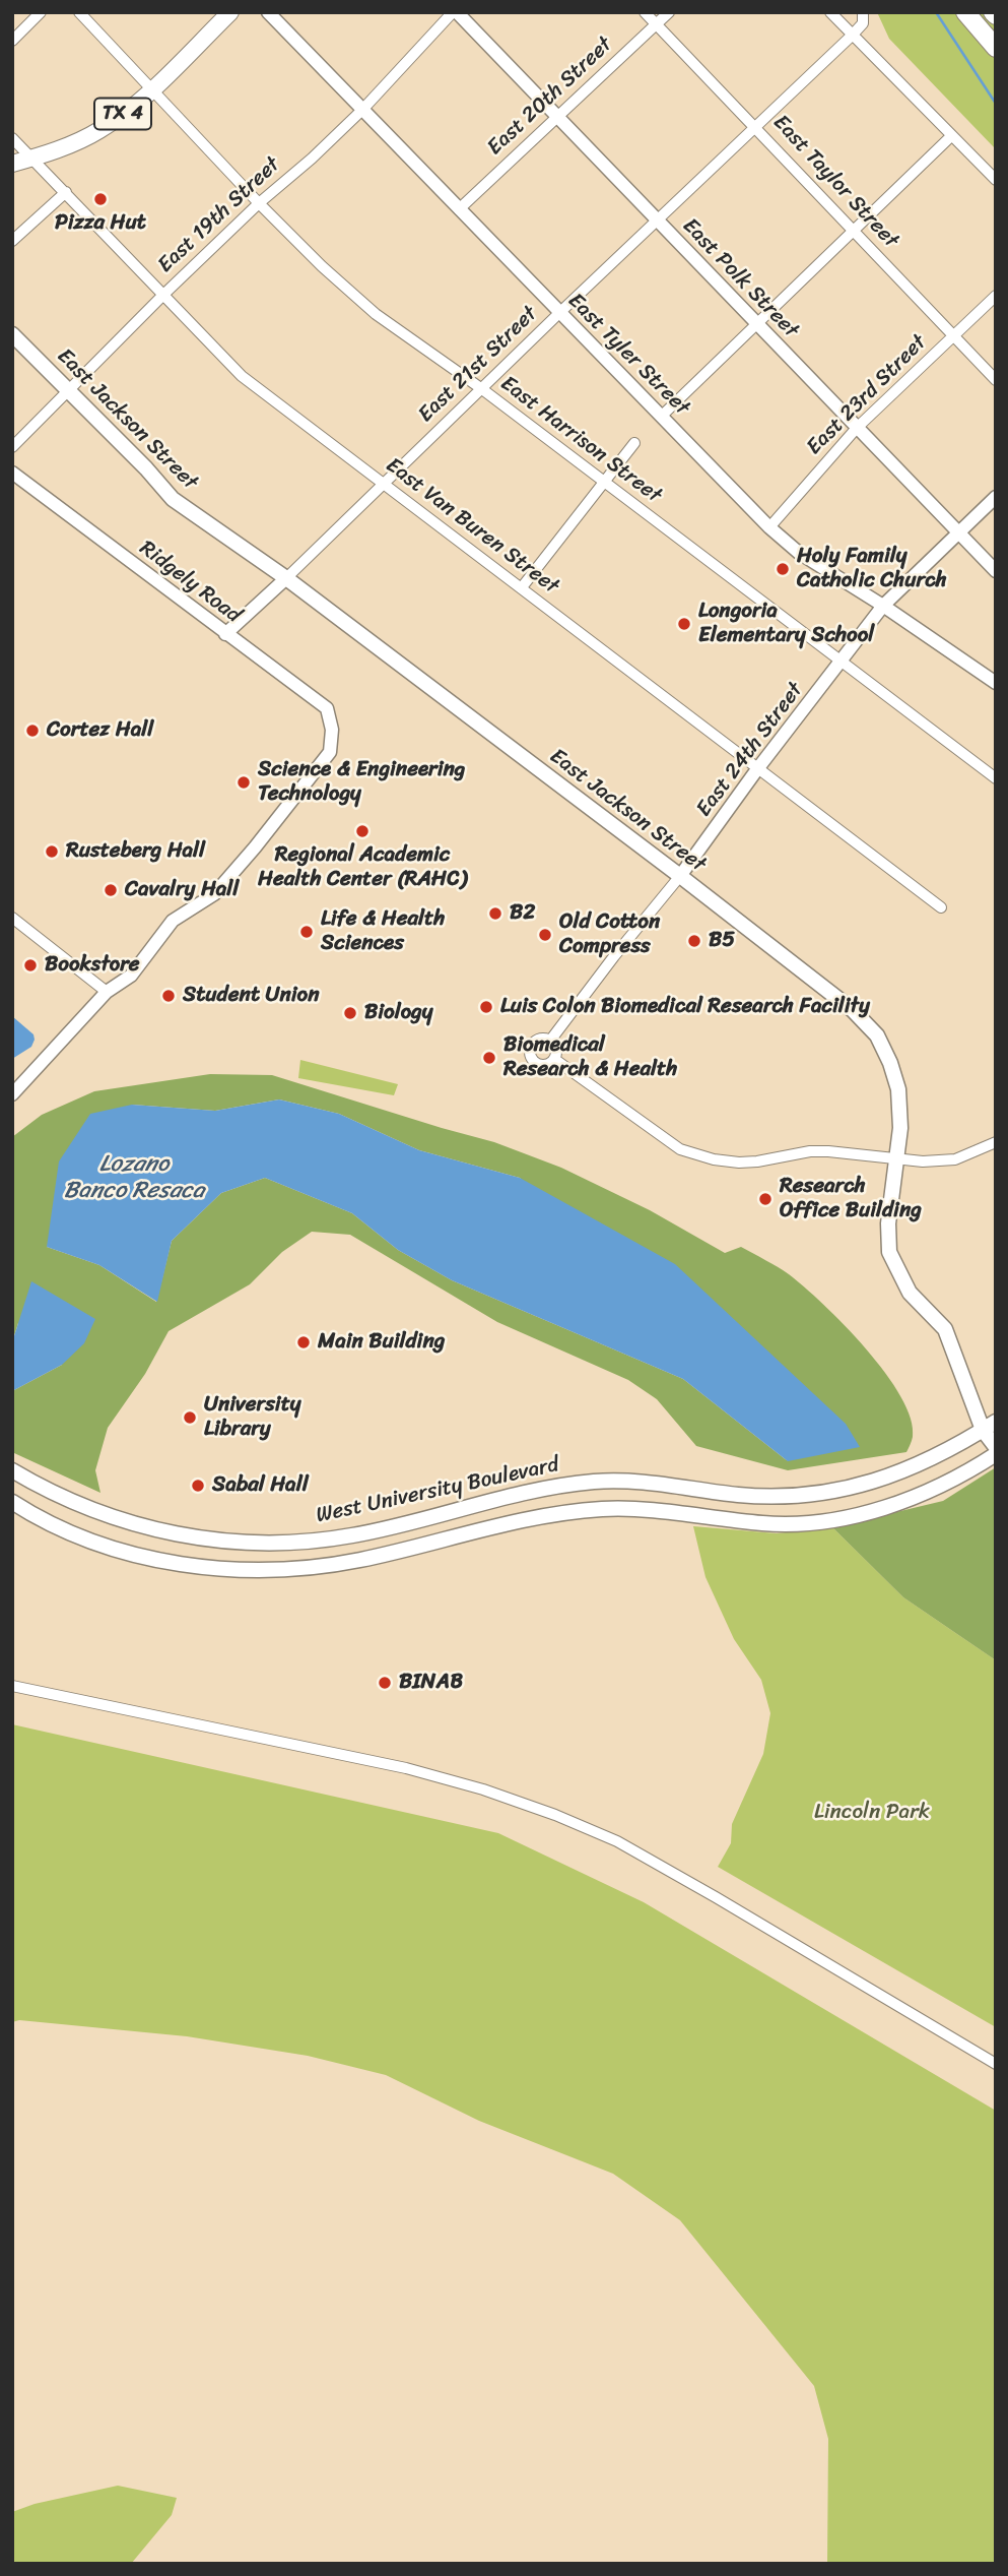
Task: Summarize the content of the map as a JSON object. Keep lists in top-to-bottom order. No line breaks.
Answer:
{"streets":{"main road":["TX 4","East Jackson Street","West University Boulevard"],"street":["East 20th Street","East Taylor Street","East 19th Street","East Polk Street","East Tyler Street","East 21st Street","East 23rd Street","East Harrison Street","East Van Buren Street","Ridgely Road","East 24th Street"]},"crossings":[["East 20th Street","East Taylor Street"],["East 20th Street","East Polk Street"],["East 20th Street","East Tyler Street"],["TX 4","East Harrison Street"],["TX 4","East Van Buren Street"],["East Taylor Street","East 21st Street"],["East Taylor Street","East 23rd Street"],["East 19th Street","East Polk Street"],["East 19th Street","East Tyler Street"],["East 19th Street","East Jackson Street"],["East 19th Street","East Harrison Street"],["East 19th Street","East Van Buren Street"],["East Polk Street","East 21st Street"],["East Polk Street","East 23rd Street"],["East Polk Street","East 24th Street"],["East Tyler Street","East 21st Street"],["East Tyler Street","East 23rd Street"],["East Tyler Street","East 24th Street"],["East 21st Street","East Jackson Street"],["East 21st Street","East Harrison Street"],["East 21st Street","East Van Buren Street"],["East 21st Street","Ridgely Road"],["East Jackson Street","East 24th Street"],["East Jackson Street","West University Boulevard"],["East Harrison Street","East 24th Street"],["East Van Buren Street","East 24th Street"]],"water":["Lozano Banco Resaca"],"parks":["Lincoln Park"],"places":["Pizza Hut","Holy Family Catholic Church","Longoria Elementary School","Cortez Hall","Science & Engineering Technology","Regional Academic Health Center (RAHC)","Rusteberg Hall","Cavalry Hall","B2","Life & Health Sciences","Old Cotton Compress","B5","Bookstore","Student Union","Luis Colon Biomedical Research Facility","Biology","Biomedical Research & Health","Research Office Building","Main Building","University Library","Sabal Hall","BINAB"]}
